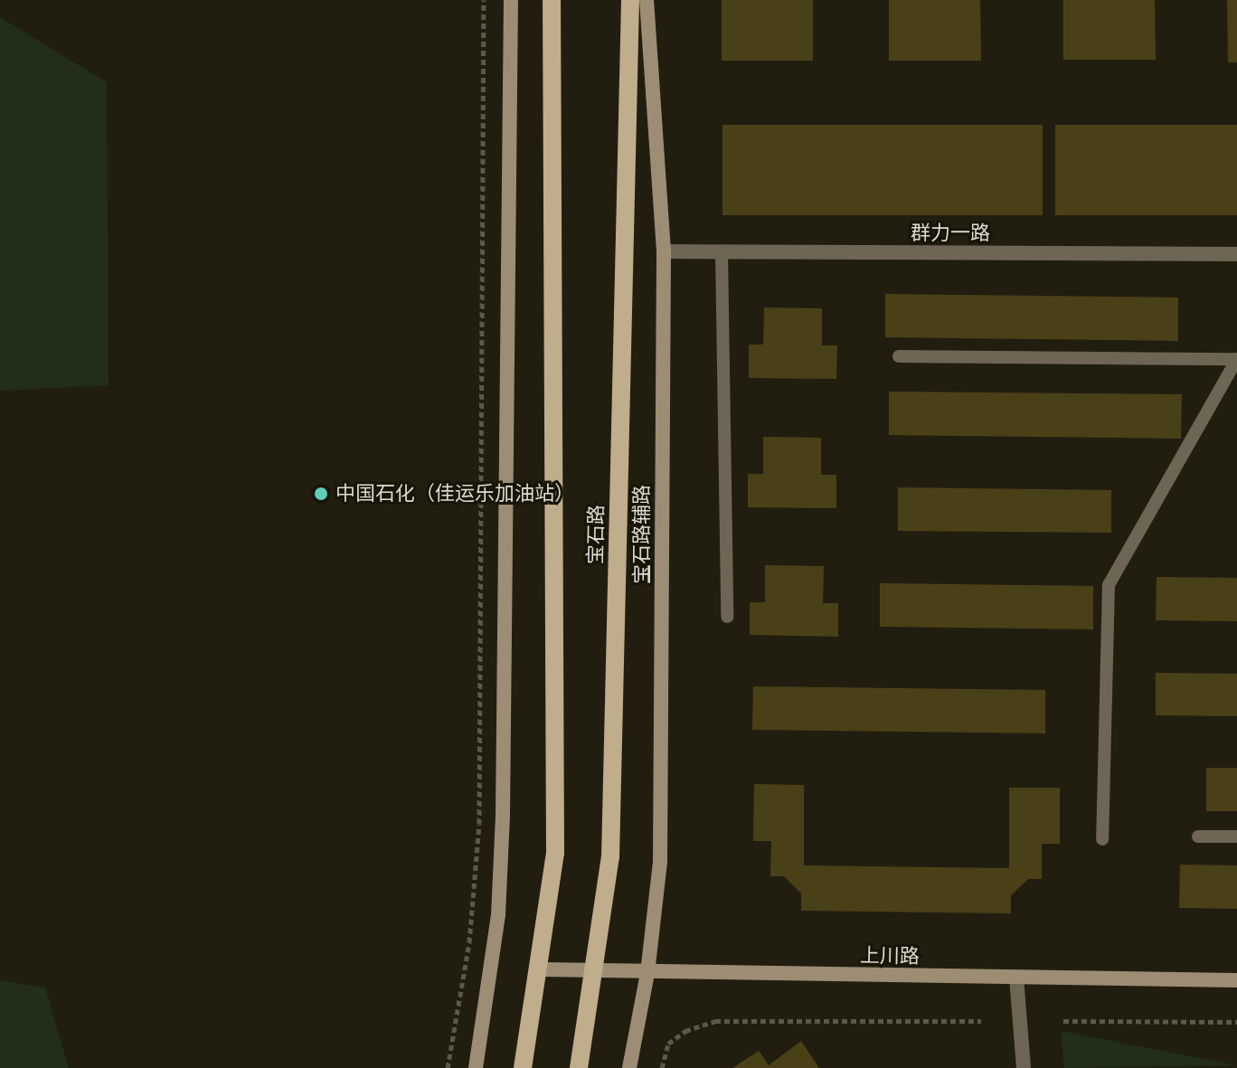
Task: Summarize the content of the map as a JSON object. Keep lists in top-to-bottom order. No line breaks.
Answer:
{"streets":{"main road":["宝石路","宝石路辅路","上川路"],"street":["群力一路"]},"crossings":[["群力一路","宝石路辅路"],["宝石路","上川路"],["宝石路辅路","上川路"]],"places":["中国石化（佳运乐加油站）"]}
